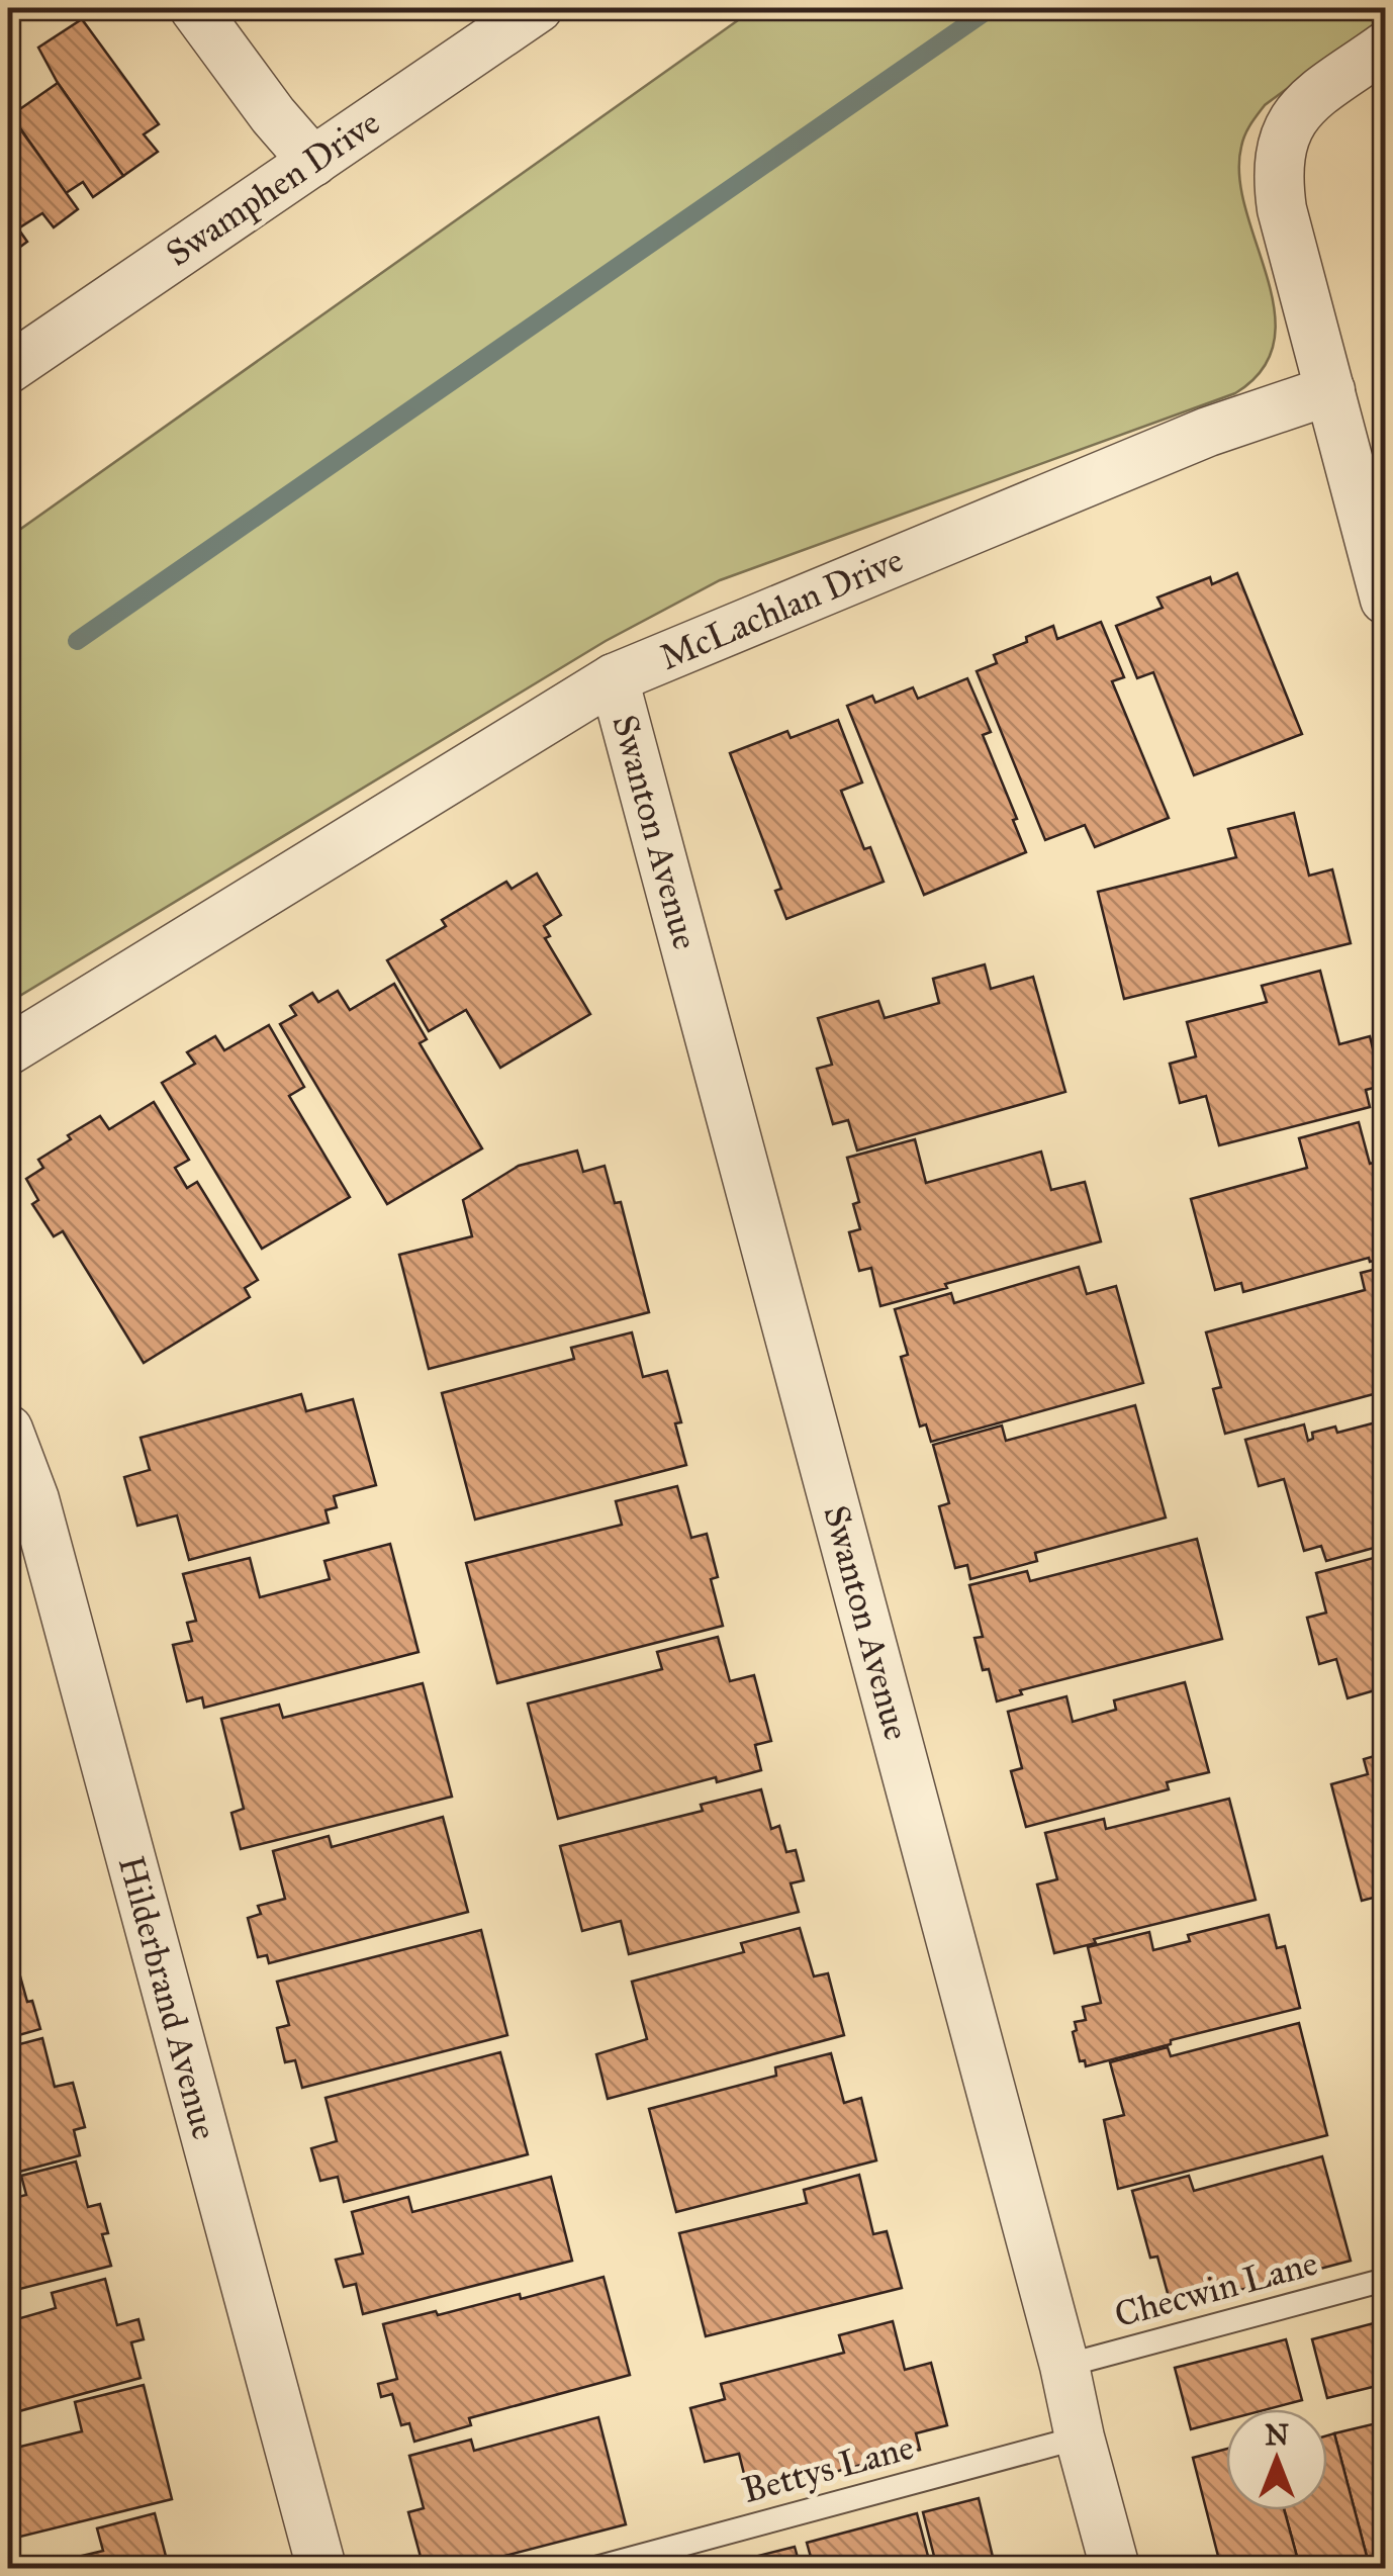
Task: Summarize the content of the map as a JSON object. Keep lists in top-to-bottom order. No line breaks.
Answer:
{"streets":{"street":["Swamphen Drive","McLachlan Drive","Swanton Avenue","Hilderbrand Avenue"],"lane":["Checwin Lane","Bettys Lane"]},"crossings":[["McLachlan Drive","Swanton Avenue"],["Swanton Avenue","Checwin Lane"],["Swanton Avenue","Bettys Lane"]],"north":"top"}
